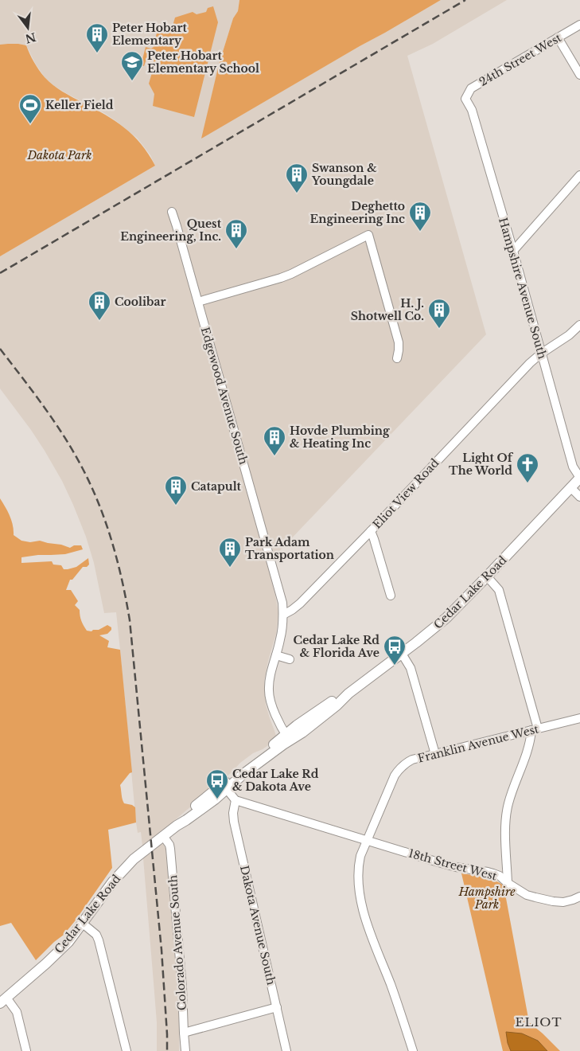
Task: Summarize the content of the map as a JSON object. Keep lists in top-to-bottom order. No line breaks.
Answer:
{"streets":{"street":["24th Street West","Hampshire Avenue South","Edgewood Avenue South","Eliot View Road","Cedar Lake Road","Franklin Avenue West","18th Street West","Dakota Avenue South","Colorado Avenue South"]},"crossings":[["24th Street West","Hampshire Avenue South"],["Hampshire Avenue South","Eliot View Road"],["Hampshire Avenue South","Cedar Lake Road"],["Edgewood Avenue South","Eliot View Road"],["Edgewood Avenue South","Cedar Lake Road"],["Cedar Lake Road","Colorado Avenue South"],["Franklin Avenue West","18th Street West"]],"districts":["ELIOT"],"parks":["Dakota Park","Hampshire Park"],"places":{"building":["Peter Hobart Elementary","Swanson & Youngdale","Deghetto Engineering Inc","Quest Engineering, Inc.","Coolibar","H. J. Shotwell Co.","Hovde Plumbing & Heating Inc","Catapult","Park Adam Transportation"],"school or university":["Peter Hobart Elementary School"],"sports":["Keller Field"],"church":["Light Of The World"],"bus stop":["Cedar Lake Rd & Florida Ave","Cedar Lake Rd & Dakota Ave"]},"north":"bottom"}
